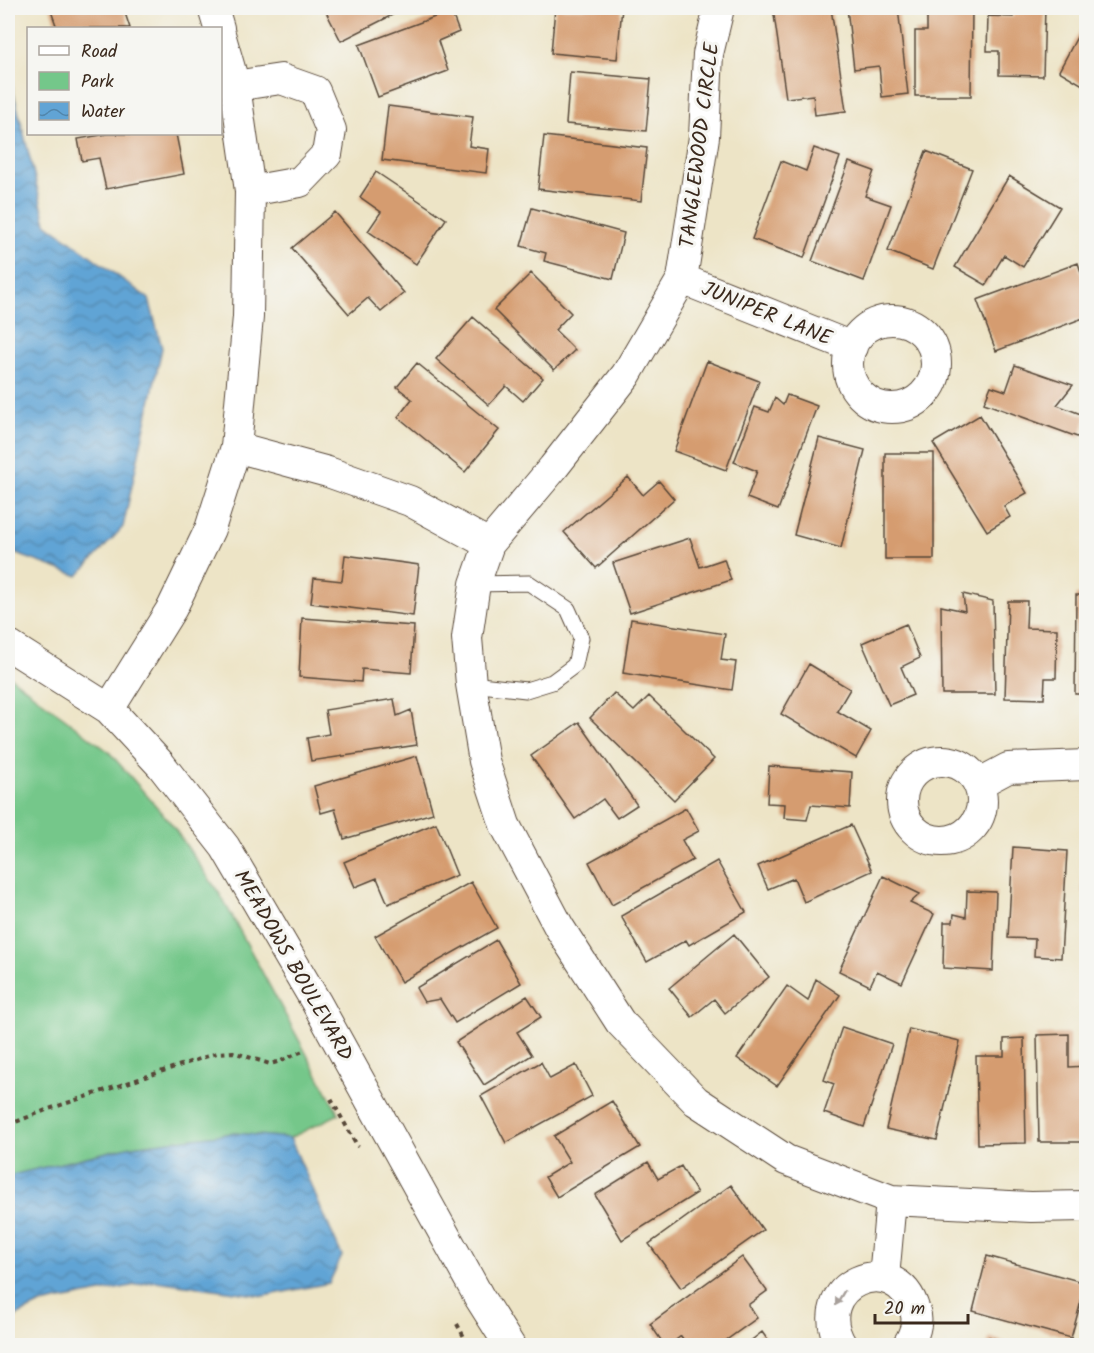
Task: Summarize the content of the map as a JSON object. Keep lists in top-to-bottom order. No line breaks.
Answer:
{"streets":{"street":["TANGLEWOOD CIRCLE","JUNIPER LANE","MEADOWS BOULEVARD"]},"crossings":[["TANGLEWOOD CIRCLE","JUNIPER LANE"]],"legend":["Road","Park","Water"],"scale_bar":"20 m"}
